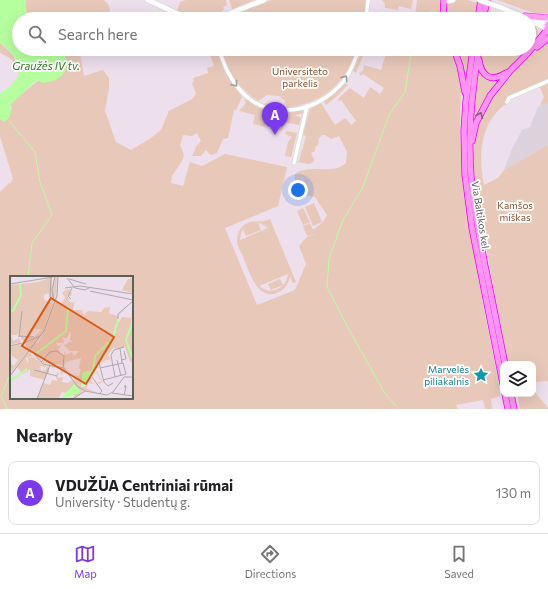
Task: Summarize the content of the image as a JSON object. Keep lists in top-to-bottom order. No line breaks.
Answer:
{"streets":{"highway":["Via Baltikos kel."]},"water":["Graužės IV tv."],"parks":["Universiteto parkelis","Kamšos miškas"],"places":{"place":["Marvelės piliakalnis"]},"page":{"search":"Search here","pins":"A","heading":"Nearby","list":[{"mark":"A","name":"VDUŽŪA Centriniai rūmai","note":"University · Studentų g.","value":"130 m"}],"nav":["Map","Directions","Saved"]}}
